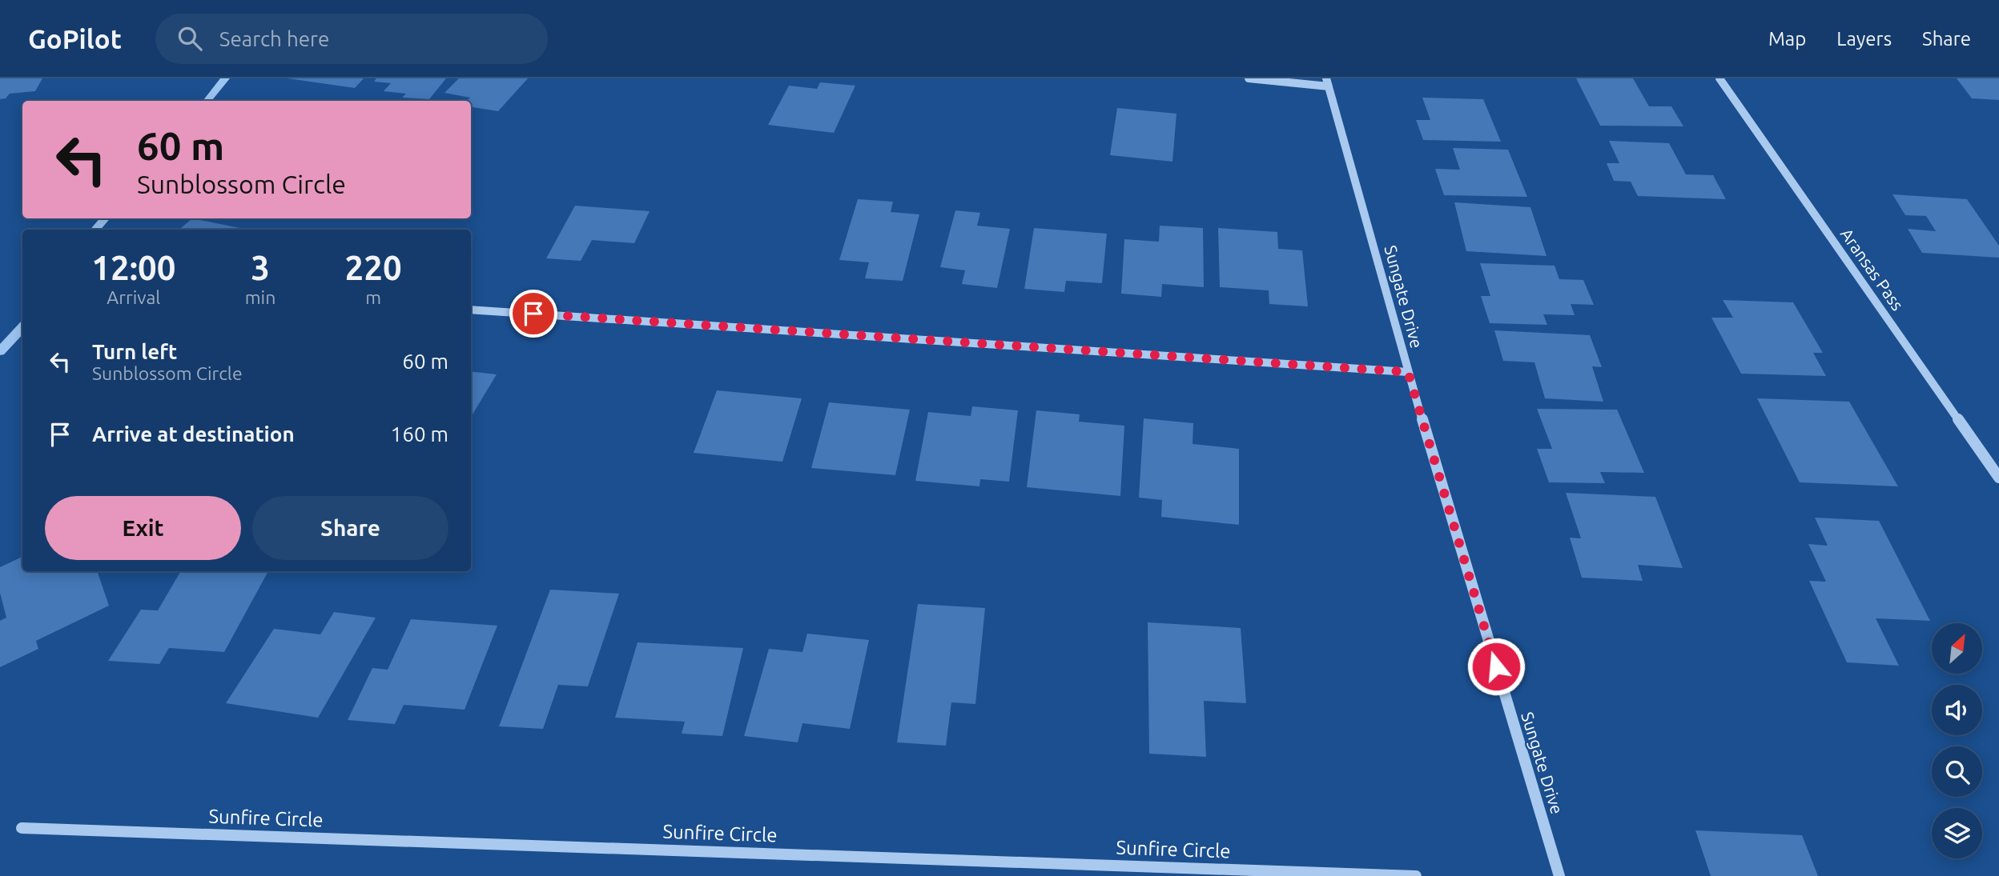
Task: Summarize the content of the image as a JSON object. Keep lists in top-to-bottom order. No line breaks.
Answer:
{"streets":{"street":["Aransas Pass","Sungate Drive","Sunfire Circle"]},"north":"top right","page":{"header":"GoPilot","search":"Search here","nav":["Map","Layers","Share"],"turn":["60 m","Sunblossom Circle"],"eta":["12:00","Arrival","3","min","220","m"],"list":[{"name":"Turn left","note":"Sunblossom Circle","value":"60 m"},{"name":"Arrive at destination","value":"160 m"}],"buttons":["Exit","Share"]}}
